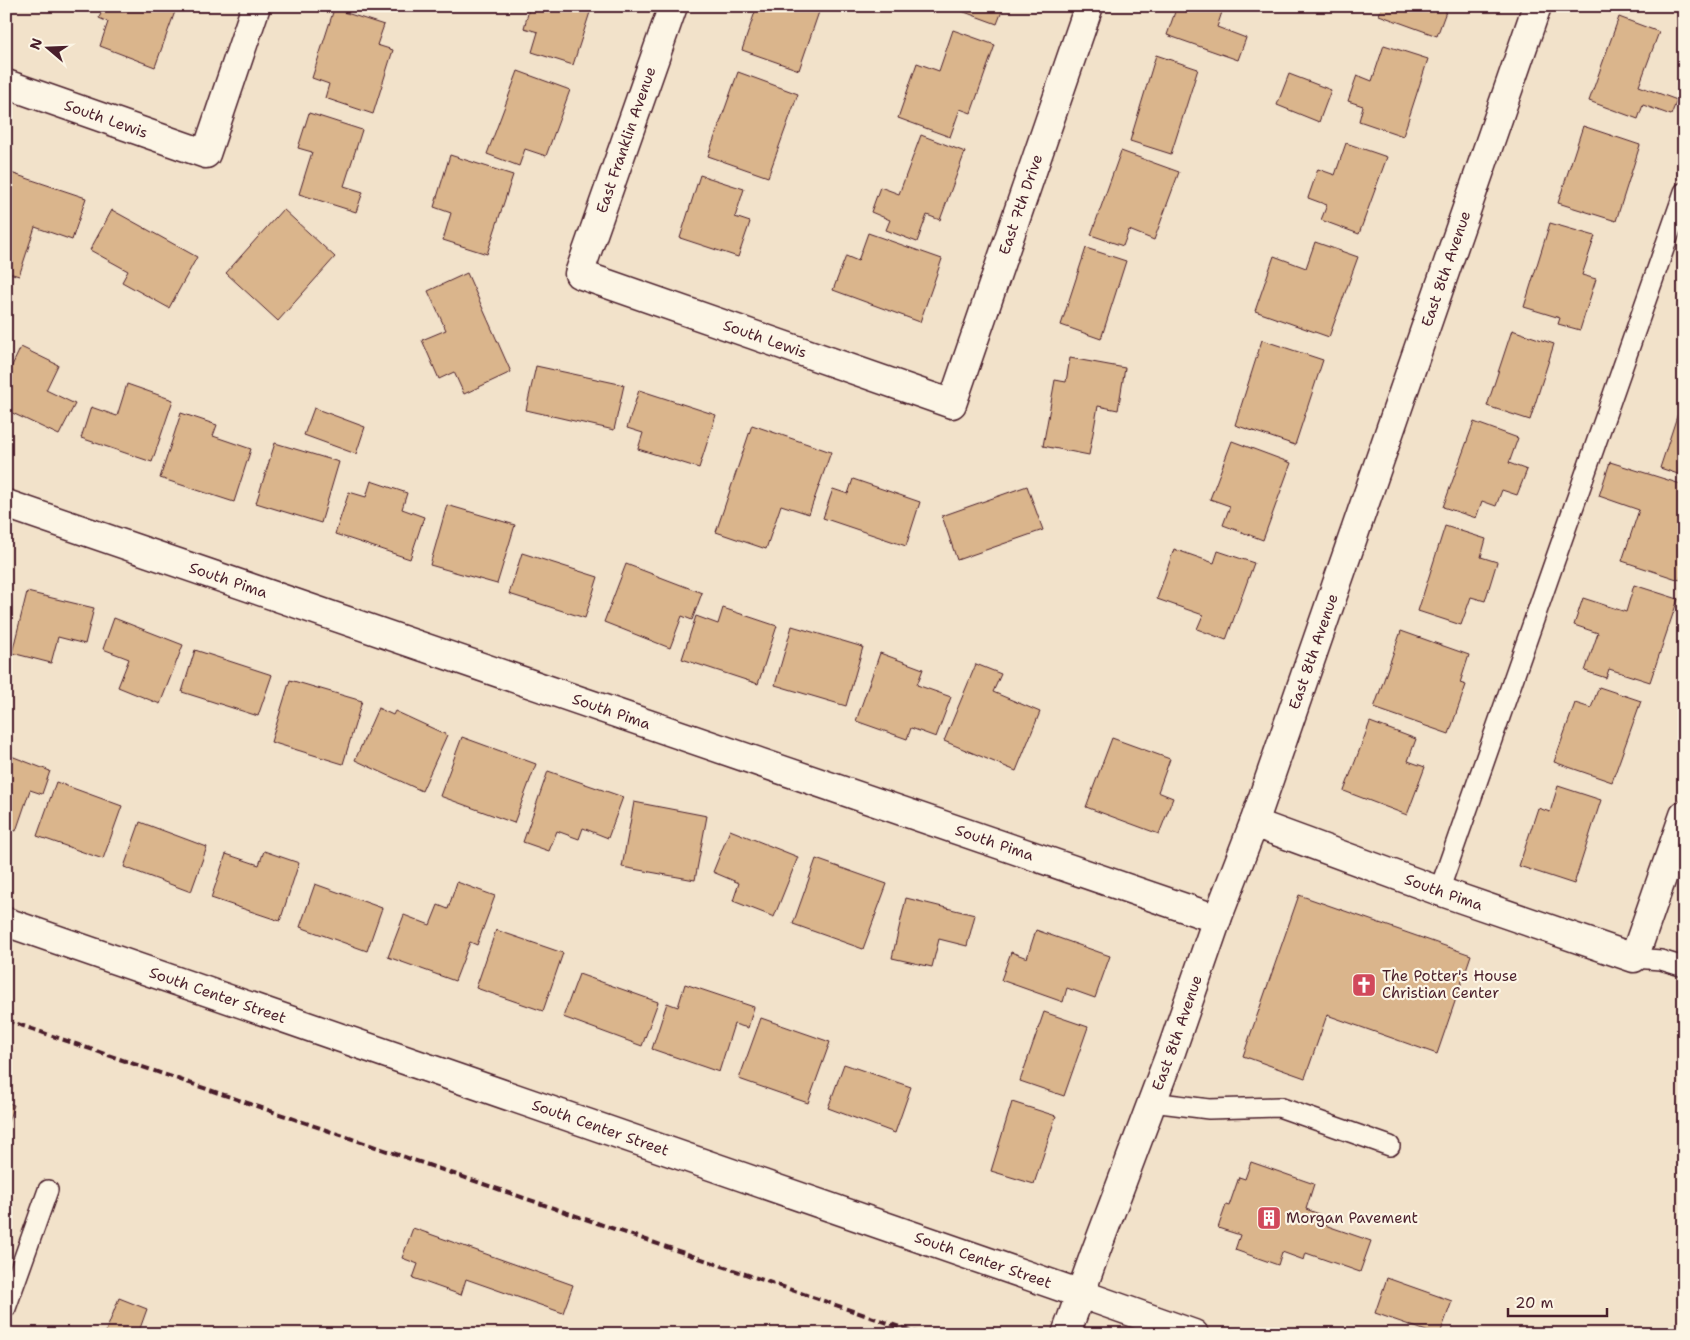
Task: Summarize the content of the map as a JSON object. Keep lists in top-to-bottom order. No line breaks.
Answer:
{"streets":{"street":["South Lewis","East Franklin Avenue","East 7th Drive","East 8th Avenue","South Pima","South Center Street"]},"crossings":[["South Lewis","East Franklin Avenue"],["South Lewis","East 7th Drive"],["East 8th Avenue","South Pima"],["East 8th Avenue","South Center Street"]],"places":{"church":["The Potter's House Christian Center"],"building":["Morgan Pavement"]},"scale_bar":"20 m","north":"left"}
